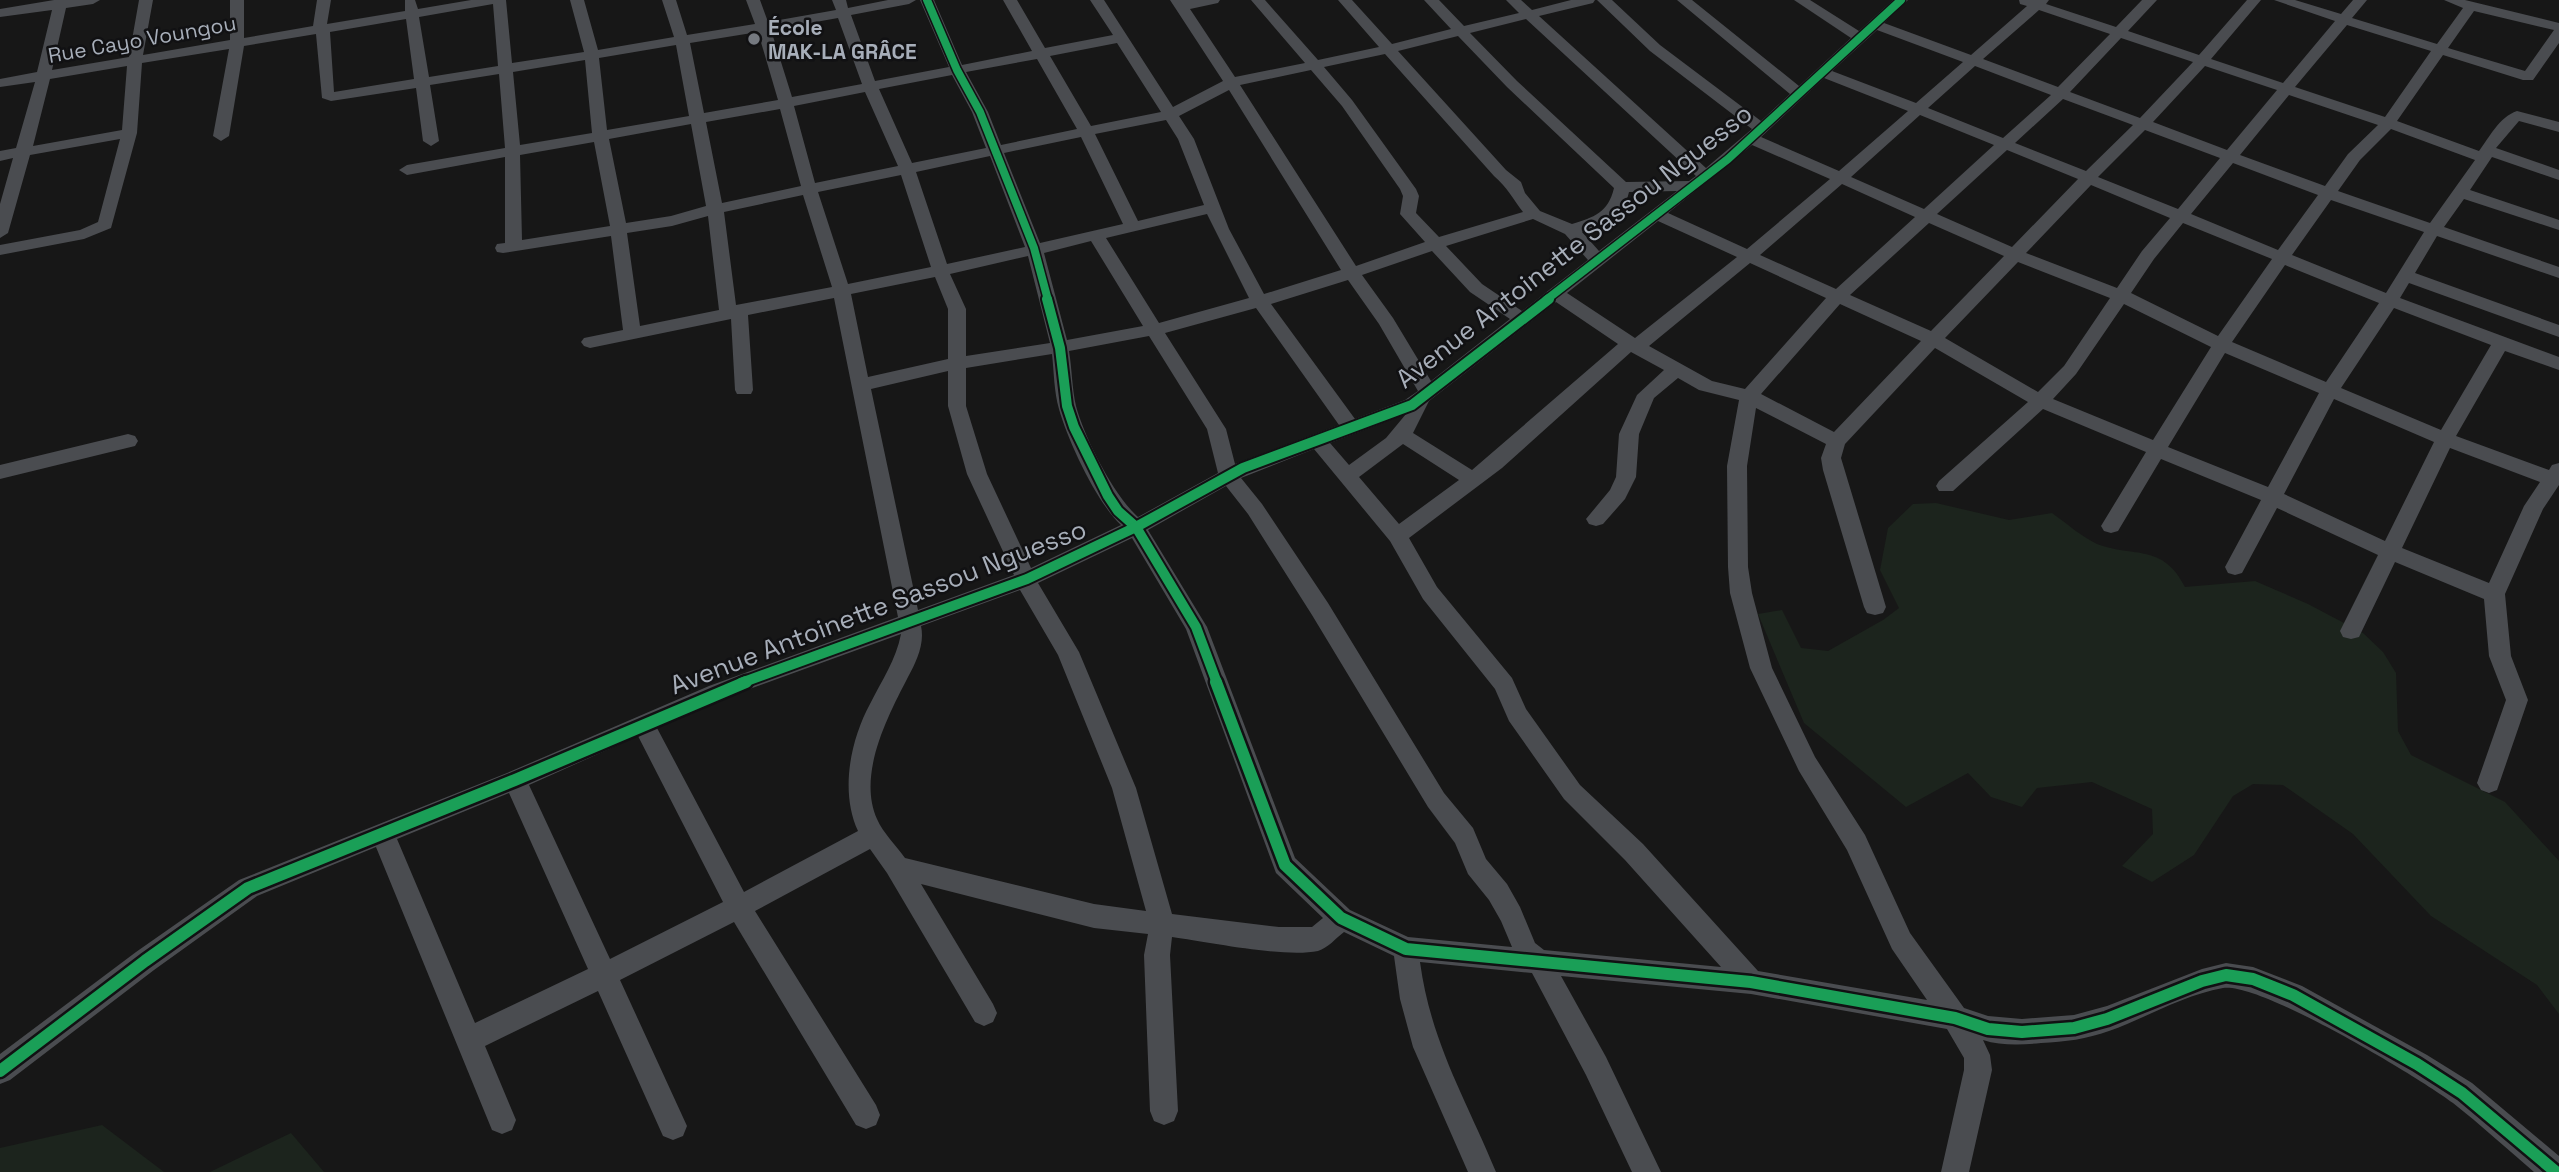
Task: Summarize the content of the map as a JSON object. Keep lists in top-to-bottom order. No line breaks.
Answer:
{"streets":{"street":["Rue Cayo Voungou","Avenue Antoinette Sassou Nguesso"]},"places":["École MAK-LA GRÂCE"]}
